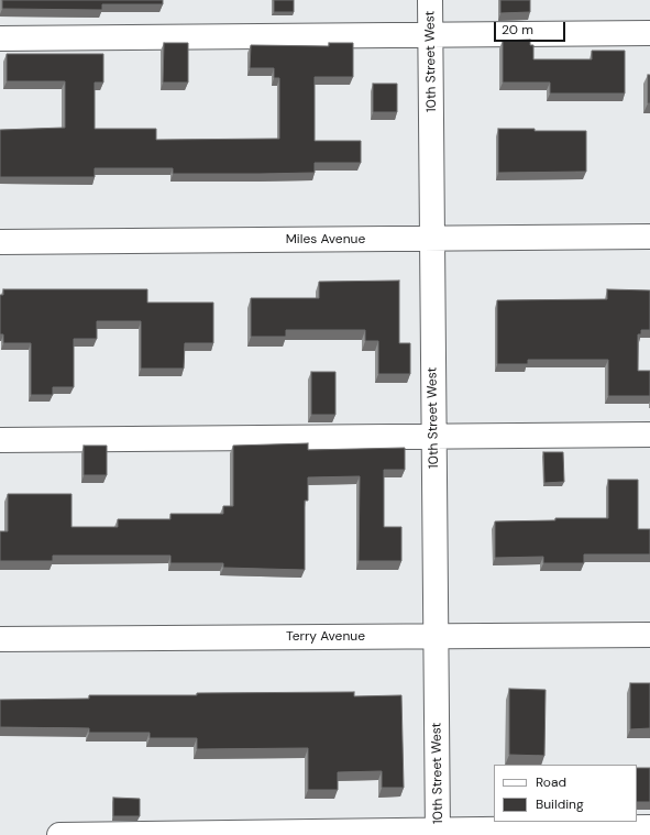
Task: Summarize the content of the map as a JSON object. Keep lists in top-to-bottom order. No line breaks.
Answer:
{"streets":{"street":["10th Street West","Miles Avenue","Terry Avenue"]},"crossings":[["10th Street West","Miles Avenue"],["10th Street West","Terry Avenue"]],"legend":["Road","Building"],"scale_bar":"20 m"}
